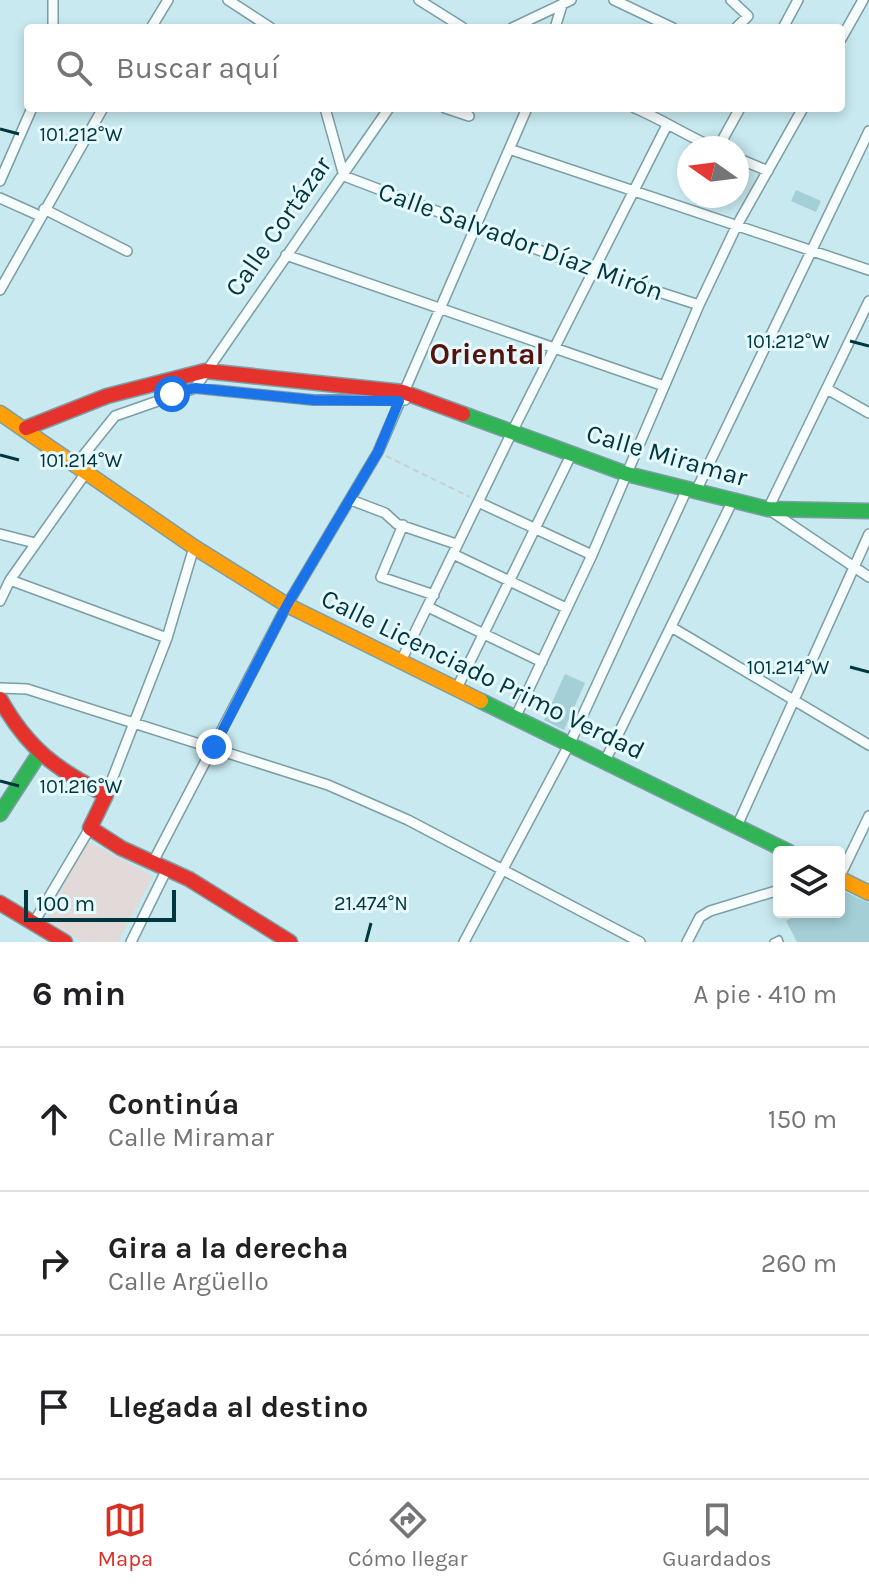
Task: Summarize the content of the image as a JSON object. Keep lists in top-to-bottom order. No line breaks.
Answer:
{"streets":{"street":["Calle Cortázar","Calle Salvador Díaz Mirón","Calle Miramar","Calle Licenciado Primo Verdad"]},"crossings":[["Calle Cortázar","Calle Salvador Díaz Mirón"],["Calle Cortázar","Calle Miramar"],["Calle Miramar","Calle Licenciado Primo Verdad"]],"districts":["Oriental"],"scale_bar":"100 m","north":"left","page":{"search":"Buscar aquí","scale":"100 m","heading":["6 min","A pie · 410 m"],"list":[["Continúa","Calle Miramar","150 m"],["Gira a la derecha","Calle Argüello","260 m"],"Llegada al destino"],"nav":["Mapa","Cómo llegar","Guardados"]},"coordinates":["101.212°W","101.214°W","101.216°W","21.474°N"]}
